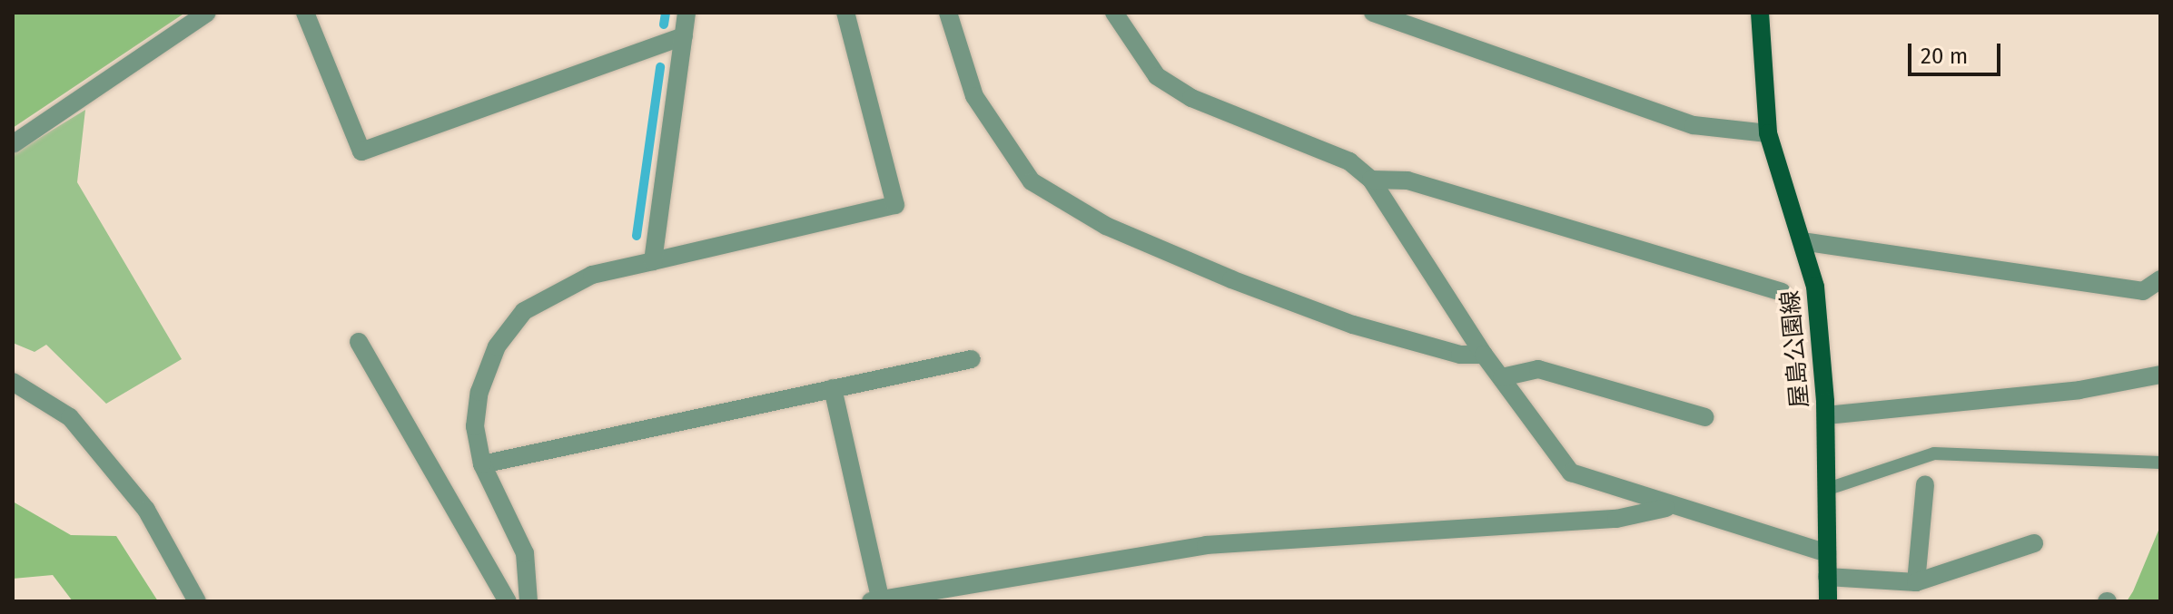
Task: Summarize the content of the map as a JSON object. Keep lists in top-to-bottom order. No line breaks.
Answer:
{"streets":{"main road":["屋島公園線"]},"scale_bar":"20 m"}
